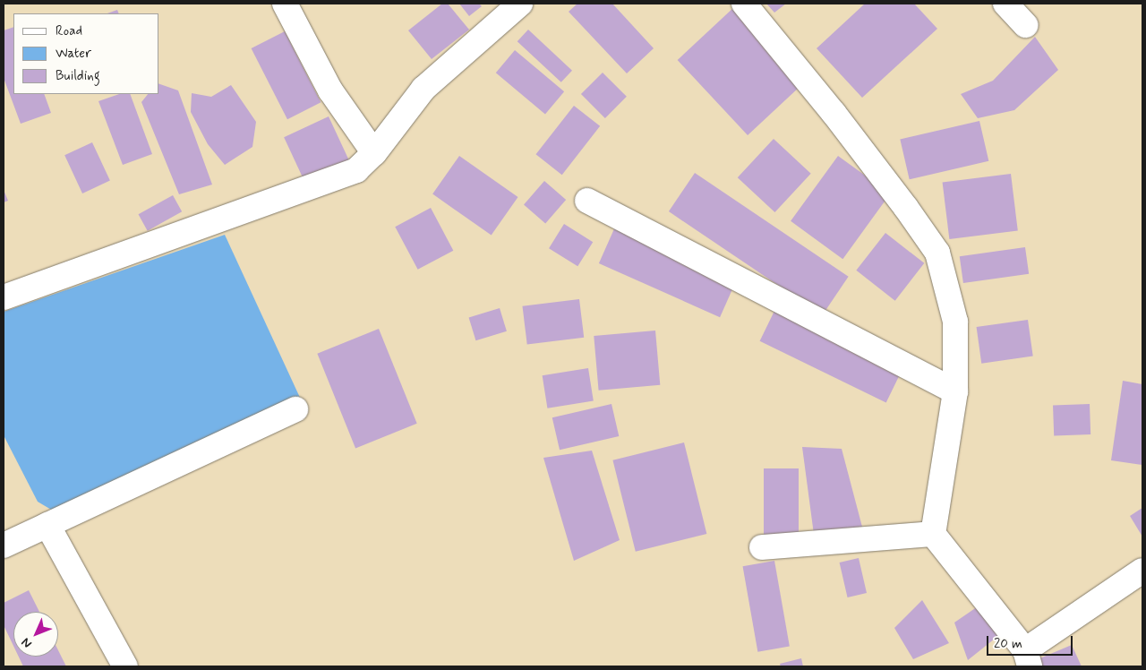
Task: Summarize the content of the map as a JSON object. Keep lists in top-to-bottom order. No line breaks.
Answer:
{"legend":["Road","Water","Building"],"scale_bar":"20 m","north":"bottom left"}
